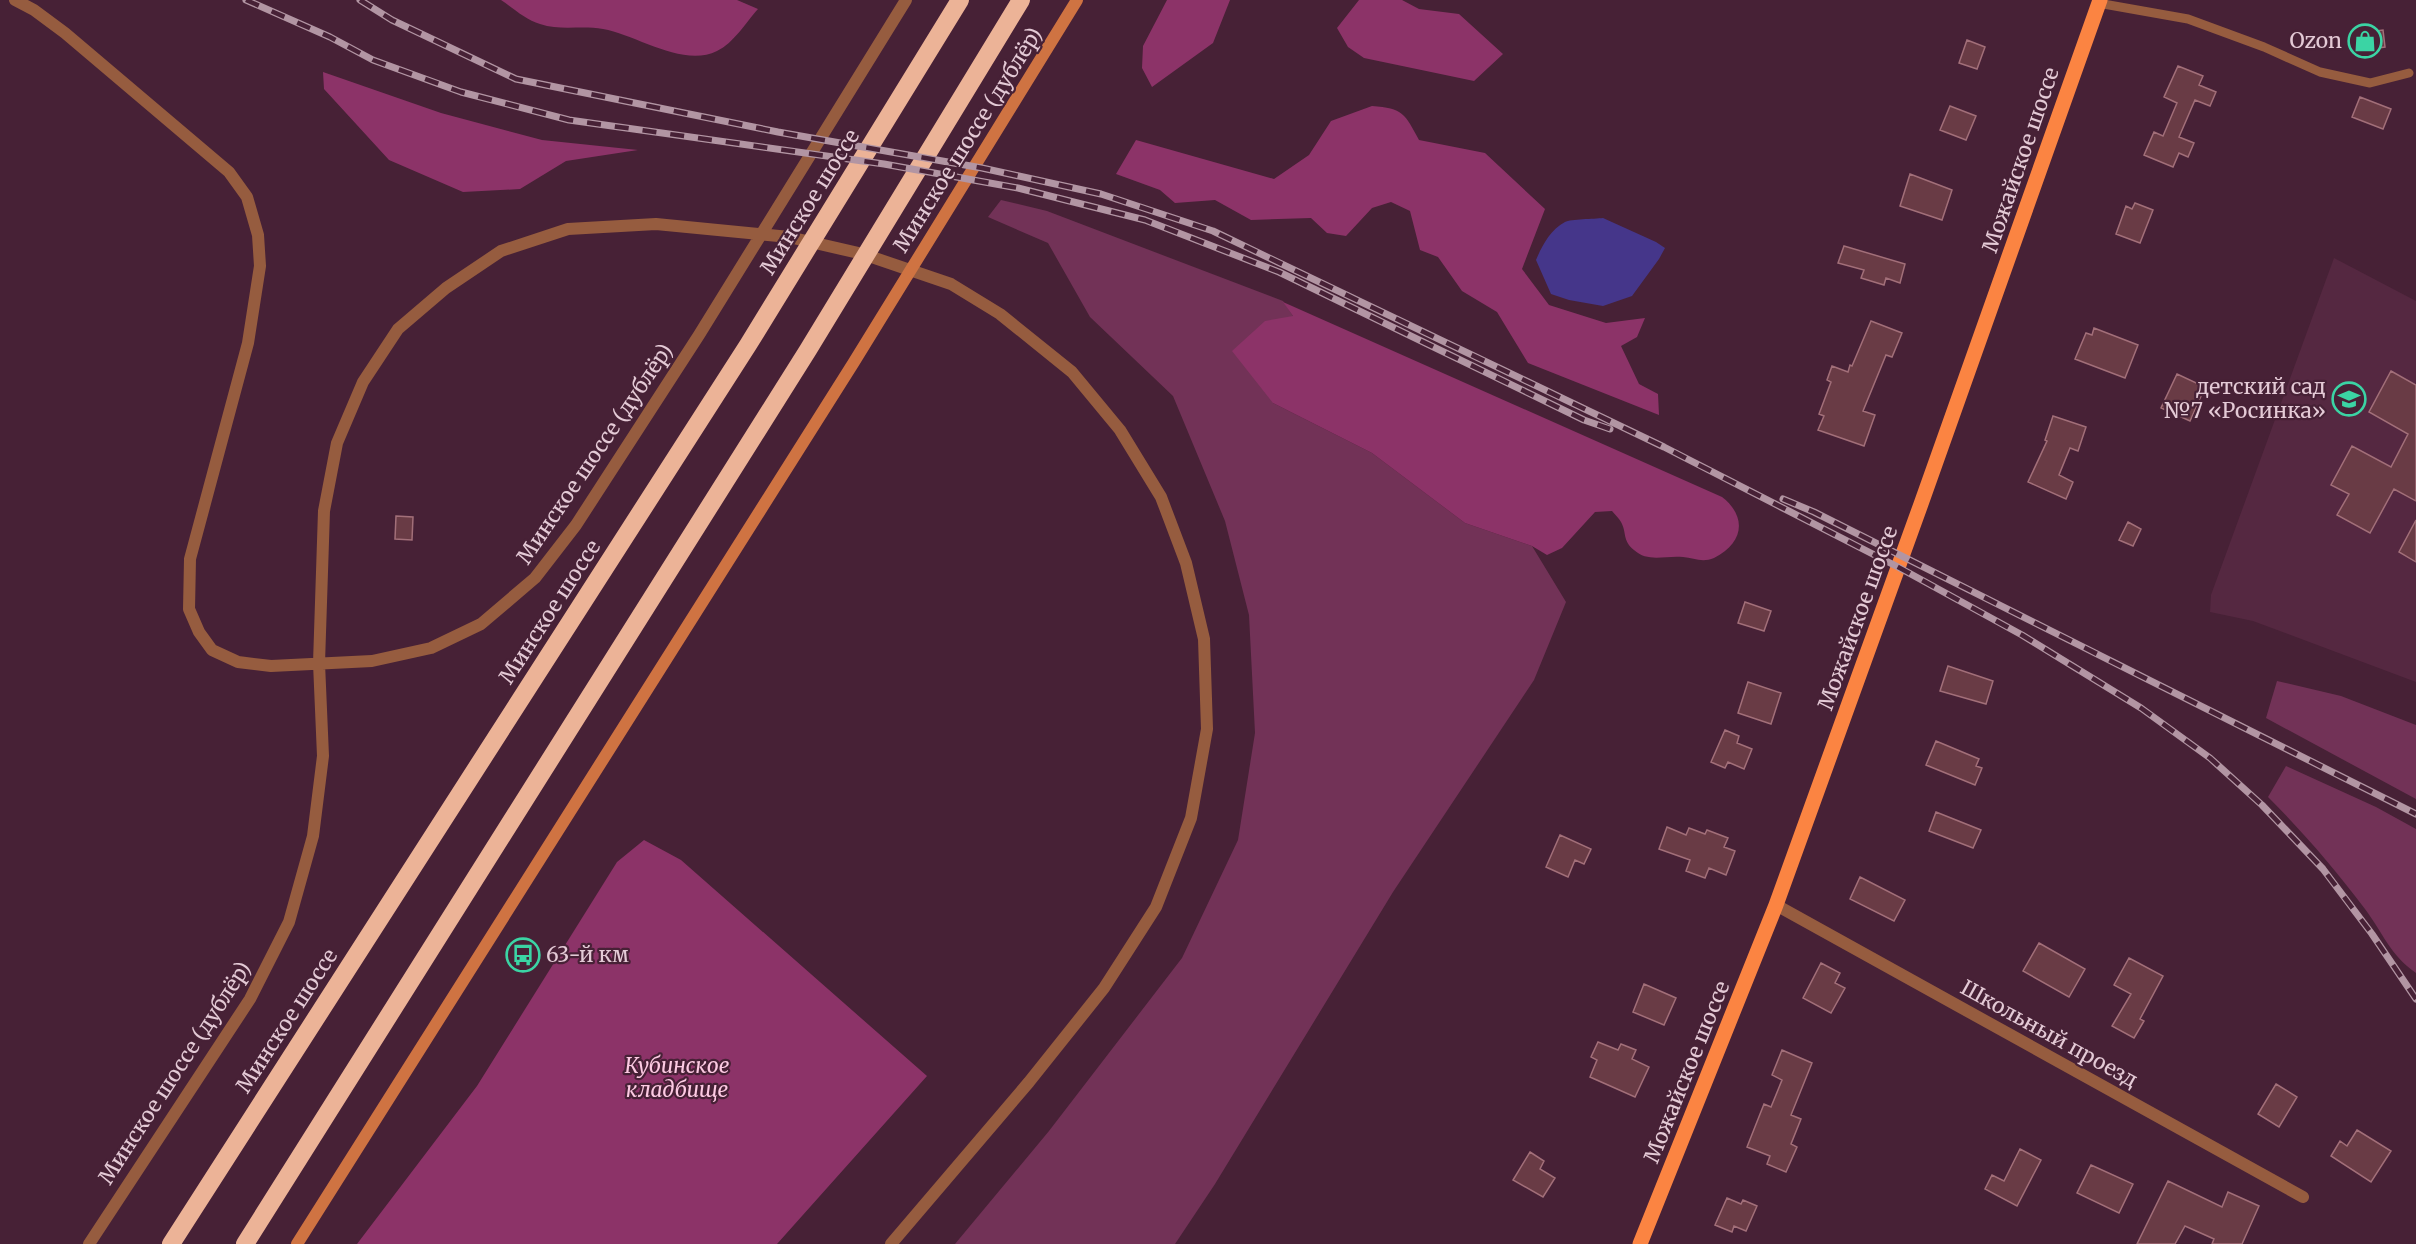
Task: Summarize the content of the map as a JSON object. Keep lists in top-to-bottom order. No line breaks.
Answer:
{"streets":{"highway":["Минское шоссе"],"main road":["Минское шоссе (дублёр)","Можайское шоссе"],"street":["Школьный проезд"]},"crossings":[["Можайское шоссе","Школьный проезд"]],"parks":["Кубинское кладбище"],"places":{"shop":["Ozon"],"school or university":["детский сад №7 «Росинка»"],"bus stop":["63-й км"]}}
